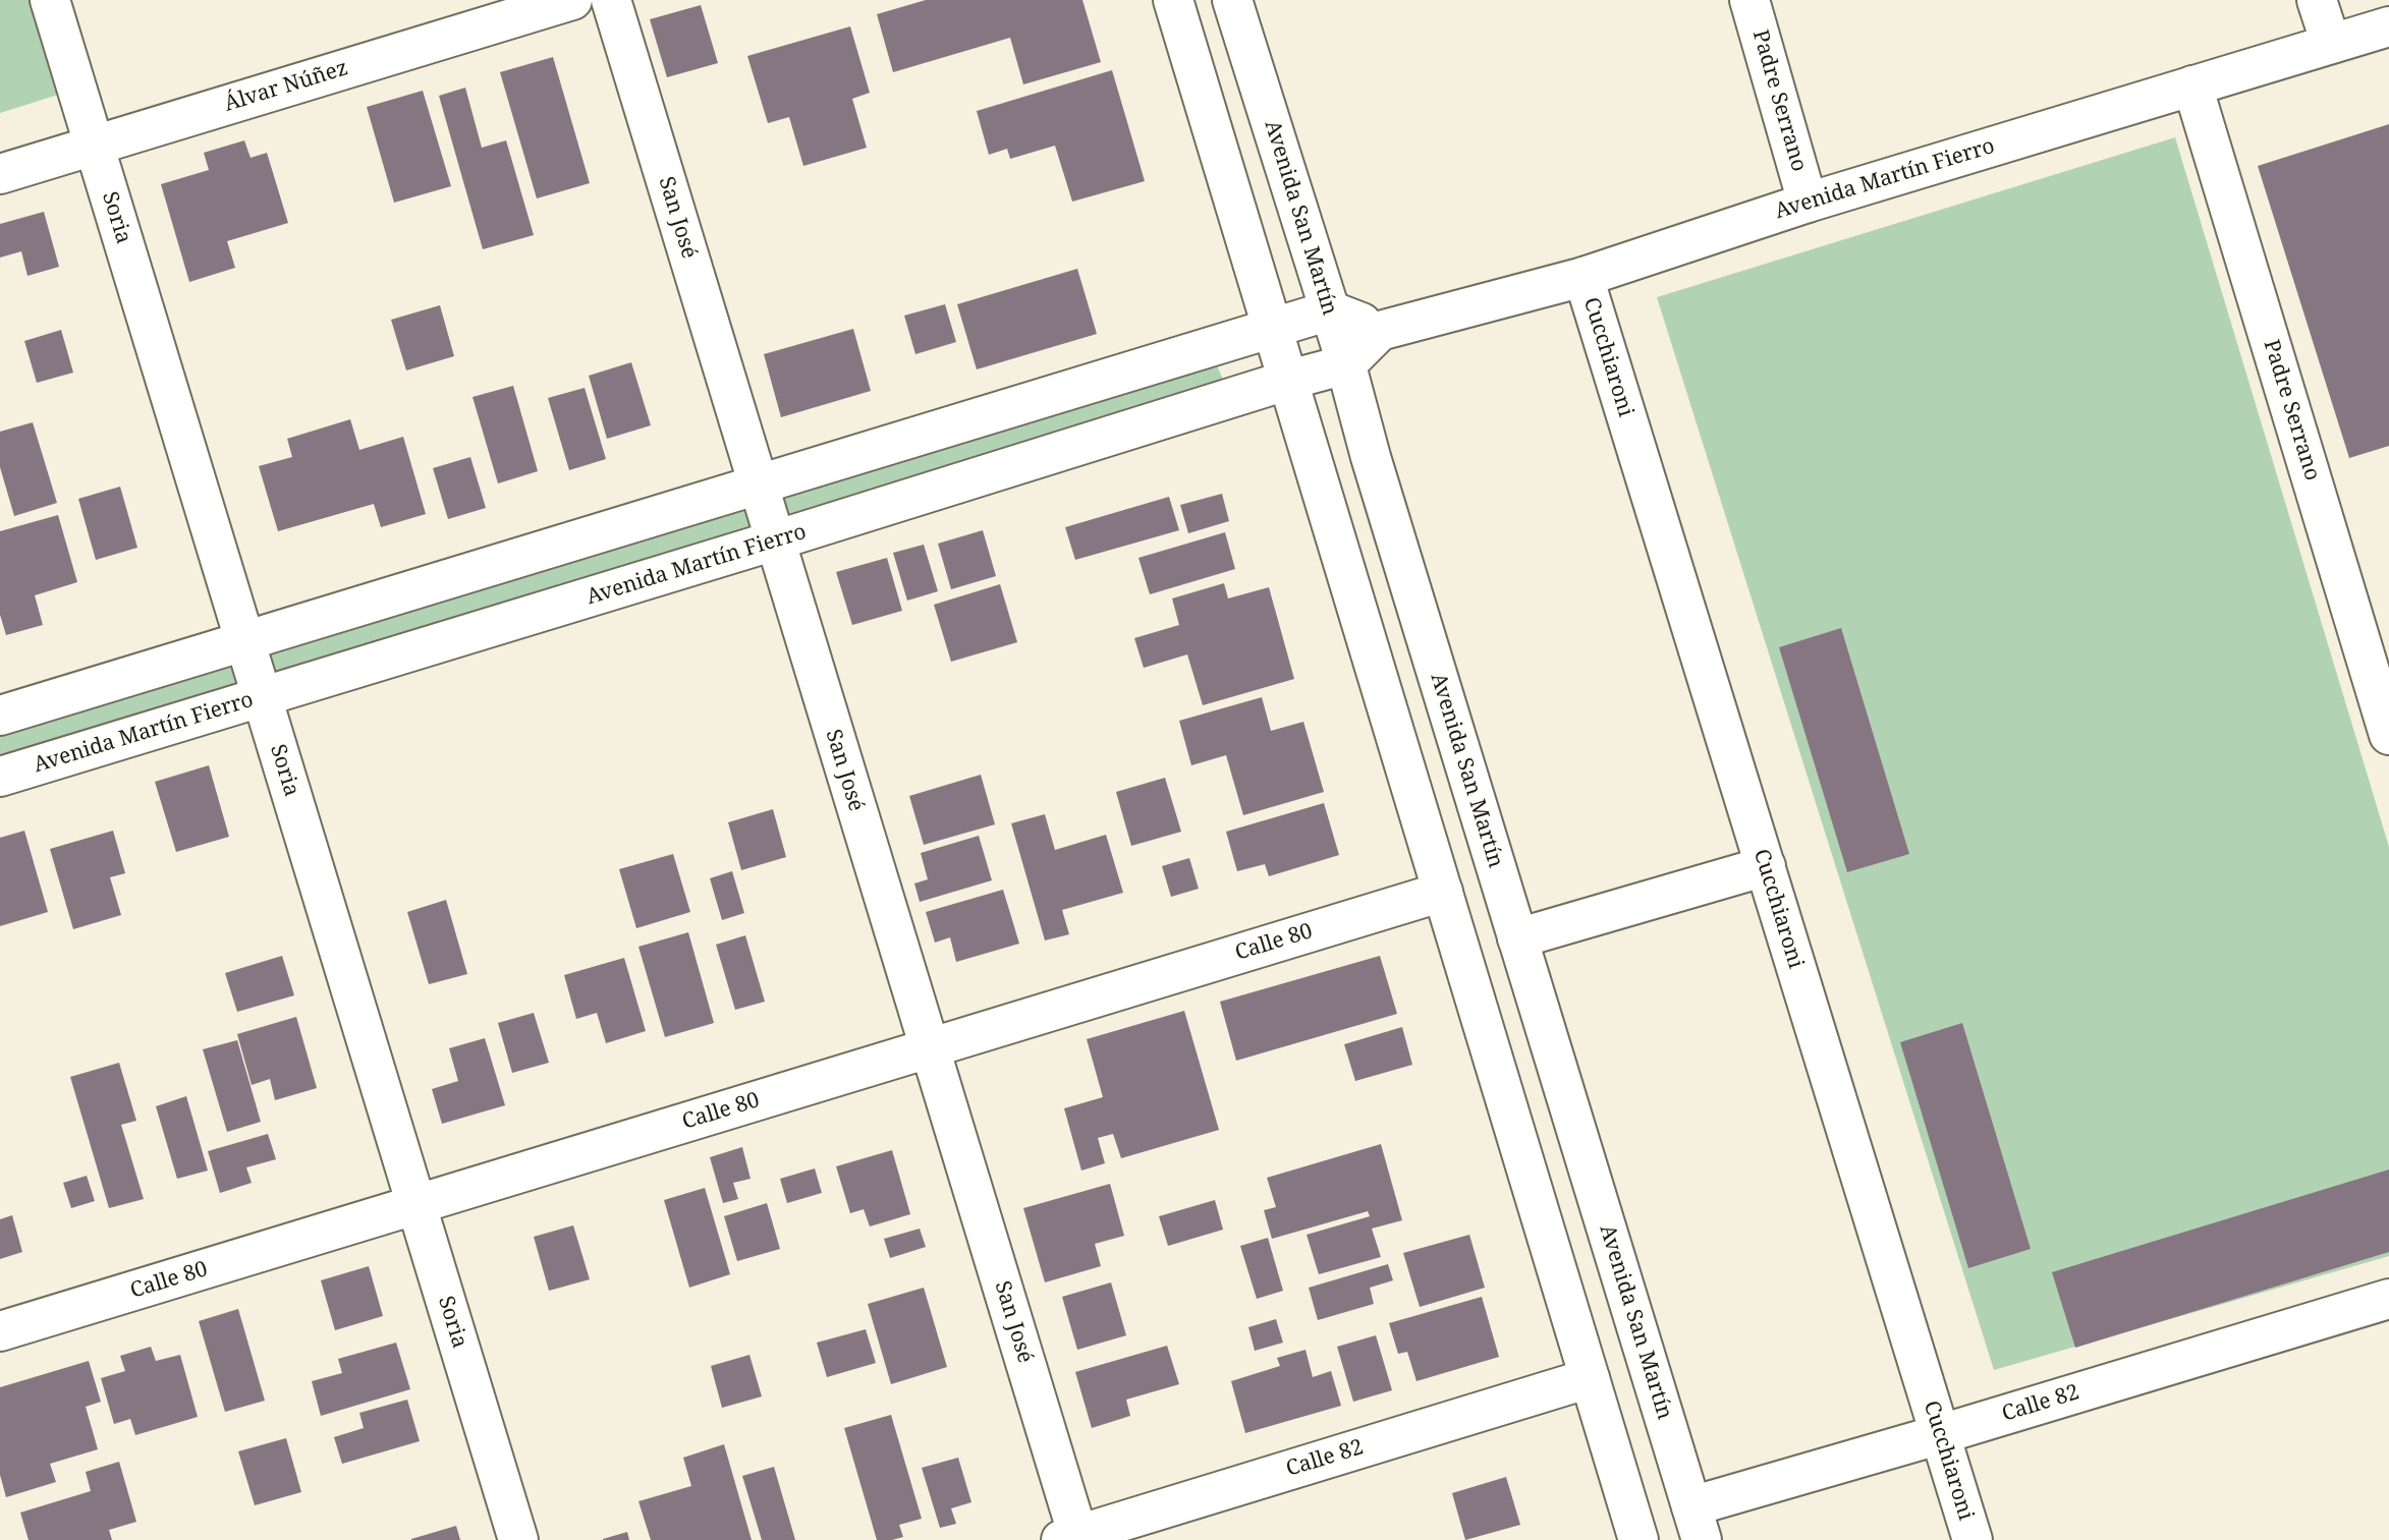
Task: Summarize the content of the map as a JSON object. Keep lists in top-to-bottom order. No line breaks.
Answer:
{"streets":{"street":["Álvar Núñez","Padre Serrano","Avenida Martín Fierro","Soria","San José","Avenida San Martín","Cucchiaroni","Calle 80","Calle 82"]},"crossings":[["Álvar Núñez","Soria"],["Padre Serrano","Avenida Martín Fierro"],["Avenida Martín Fierro","Soria"],["Avenida Martín Fierro","San José"],["Avenida Martín Fierro","Avenida San Martín"],["Avenida Martín Fierro","Cucchiaroni"],["Soria","Calle 80"],["San José","Calle 80"],["San José","Calle 82"],["Avenida San Martín","Calle 82"],["Cucchiaroni","Calle 82"]]}
